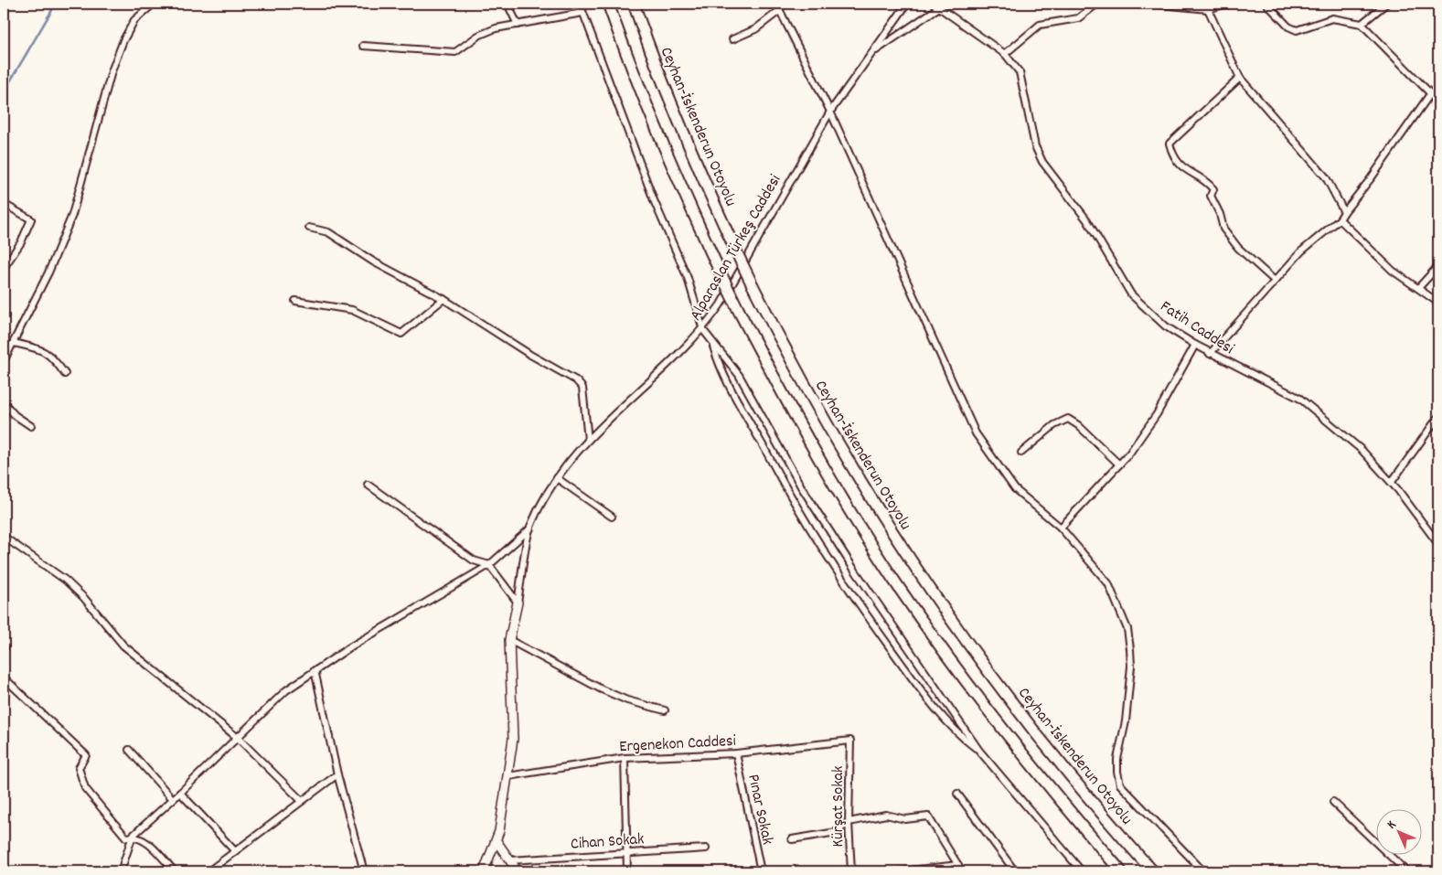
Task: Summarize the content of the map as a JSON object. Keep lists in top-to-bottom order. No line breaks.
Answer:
{"streets":{"highway":["Ceyhan-İskenderun Otoyolu"],"street":["Alparaslan Türkeş Caddesi","Fatih Caddesi","Ergenekon Caddesi","Kürşat Sokak","Pınar Sokak","Cihan Sokak"]},"crossings":[["Ergenekon Caddesi","Kürşat Sokak"],["Ergenekon Caddesi","Pınar Sokak"]],"north":"top left"}
